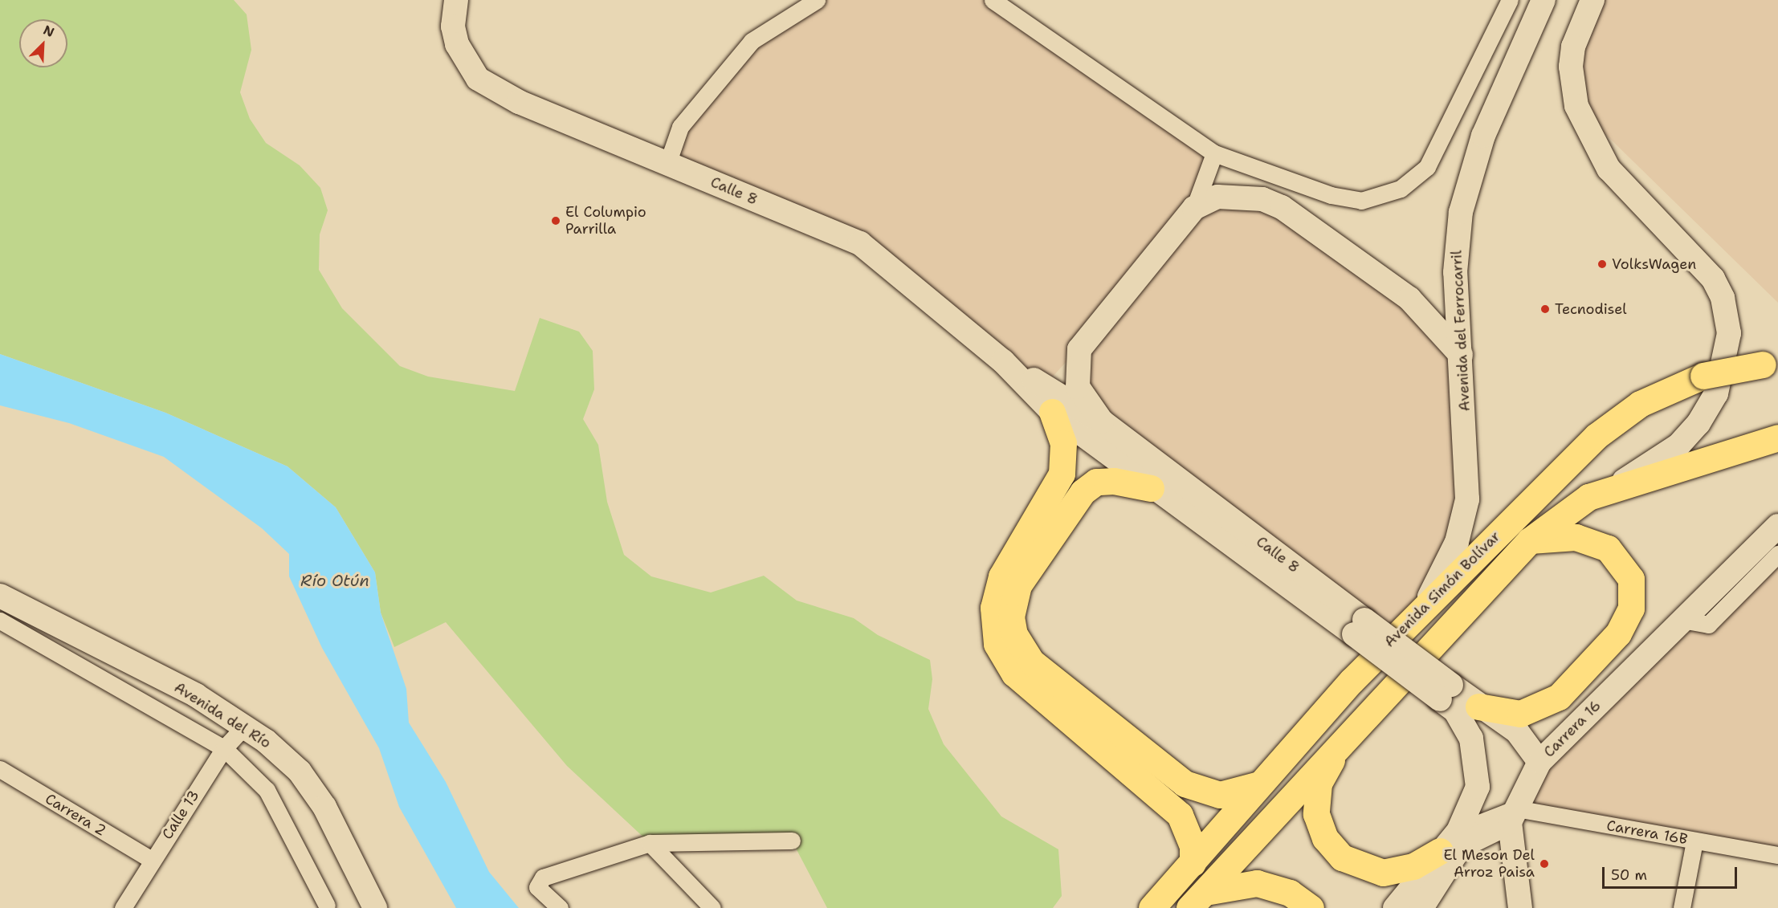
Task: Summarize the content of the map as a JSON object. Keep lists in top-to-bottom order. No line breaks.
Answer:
{"streets":{"main road":["Avenida Simón Bolívar"],"street":["Calle 8","Avenida del Ferrocarril","Avenida del Río","Carrera 16","Carrera 2","Calle 13","Carrera 16B"]},"crossings":[["Calle 8","Carrera 16"],["Avenida del Ferrocarril","Avenida Simón Bolívar"],["Avenida del Río","Calle 13"],["Carrera 16","Carrera 16B"],["Carrera 2","Calle 13"]],"water":["Río Otún"],"places":["El Columpio Parrilla","VolksWagen","Tecnodisel","El Meson Del Arroz Paisa"],"scale_bar":"50 m","north":"top right"}
